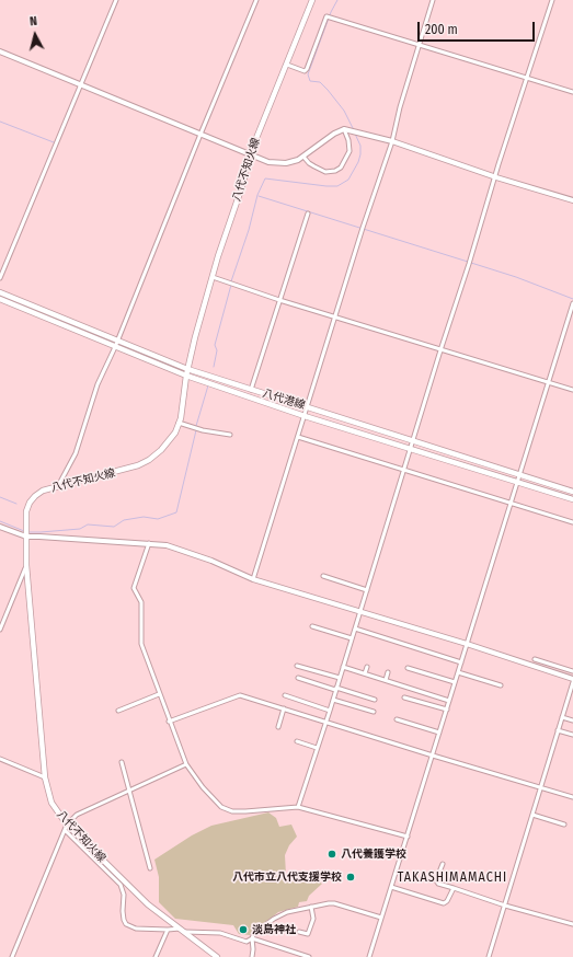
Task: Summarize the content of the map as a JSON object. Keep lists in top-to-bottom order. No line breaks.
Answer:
{"streets":{"main road":["八代不知火線","八代港線"]},"crossings":[["八代不知火線","八代港線"]],"districts":["TAKASHIMAMACHI"],"places":["八代養護学校","八代市立八代支援学校","淡島神社"],"scale_bar":"200 m","north":"top"}
